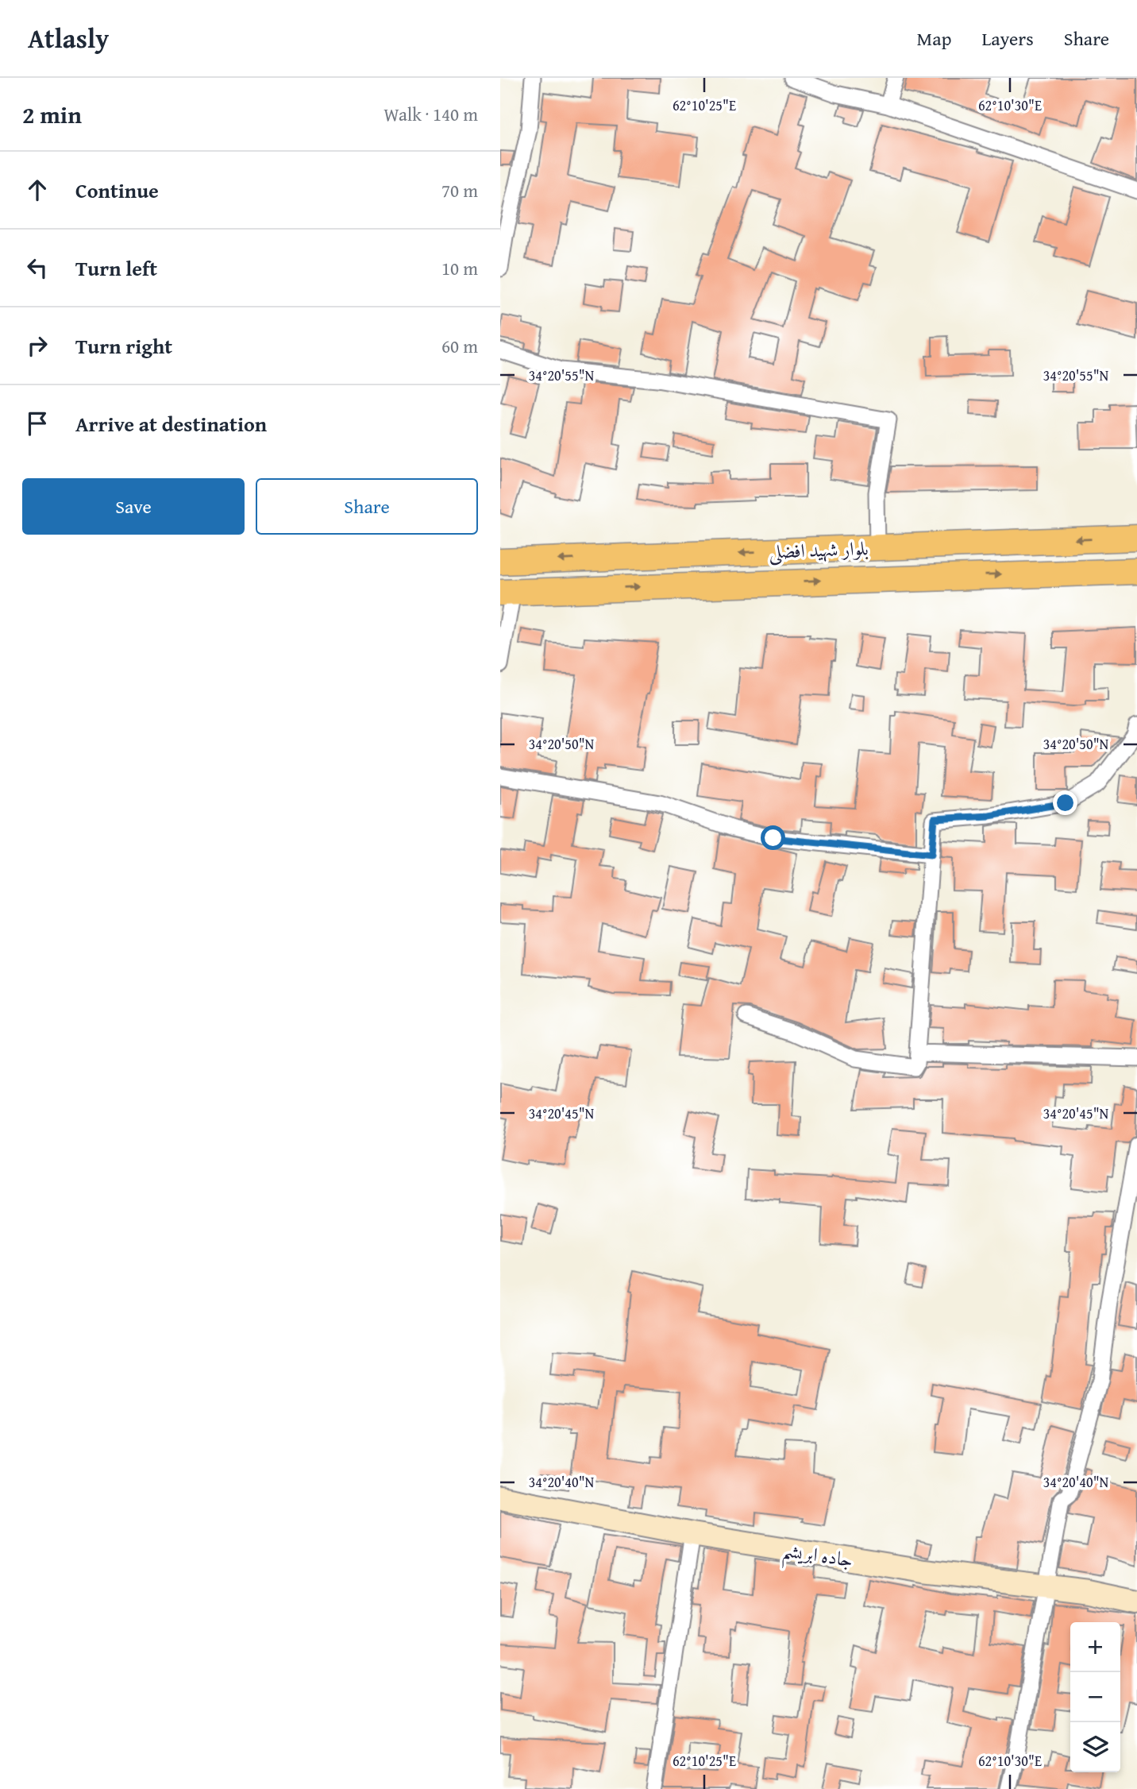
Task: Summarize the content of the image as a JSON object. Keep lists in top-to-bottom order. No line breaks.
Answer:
{"streets":{"main road":["بلوار شهید افضلی","جاده ابریشم"]},"page":{"header":"Atlasly","nav":["Map","Layers","Share"],"heading":["2 min","Walk · 140 m"],"list":[["Continue","70 m"],["Turn left","10 m"],["Turn right","60 m"],"Arrive at destination"],"buttons":["Save","Share"],"map_buttons":["+","−"]},"coordinates":["62°10'25\"E","62°10'30\"E","34°20'55\"N","34°20'50\"N","34°20'45\"N","34°20'40\"N"]}
